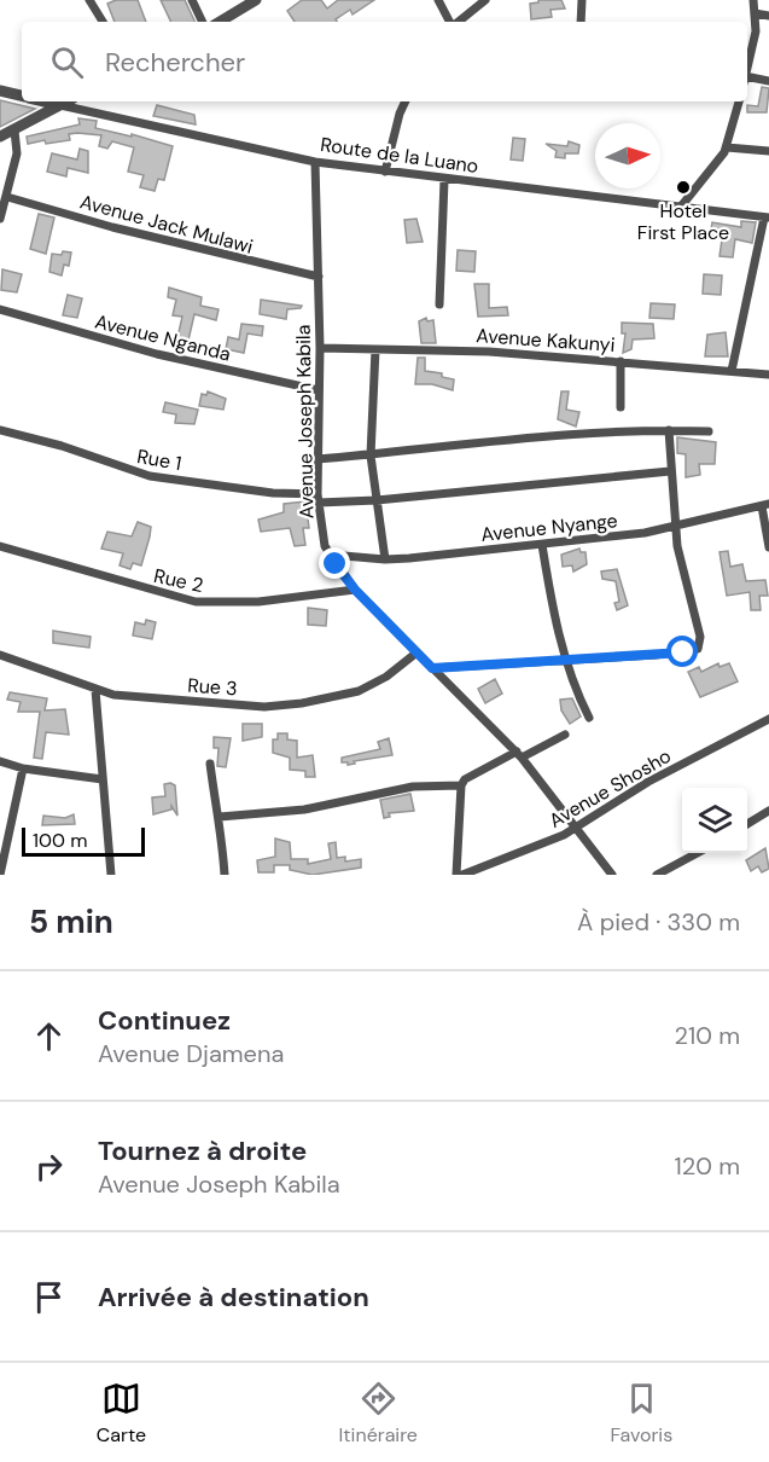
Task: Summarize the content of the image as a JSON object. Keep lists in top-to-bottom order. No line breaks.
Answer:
{"streets":{"street":["Route de la Luano","Avenue Jack Mulawi","Avenue Nganda","Avenue Kakunyi","Avenue Joseph Kabila","Rue 1","Avenue Nyange","Rue 2","Rue 3","Avenue Shosho"]},"crossings":[["Route de la Luano","Avenue Joseph Kabila"],["Avenue Jack Mulawi","Avenue Joseph Kabila"],["Avenue Nganda","Avenue Joseph Kabila"],["Avenue Kakunyi","Avenue Joseph Kabila"],["Avenue Joseph Kabila","Rue 1"],["Avenue Joseph Kabila","Avenue Nyange"],["Avenue Joseph Kabila","Rue 2"],["Avenue Joseph Kabila","Rue 3"],["Avenue Joseph Kabila","Avenue Shosho"]],"places":["Hotel First Place"],"scale_bar":"100 m","north":"right","page":{"search":"Rechercher","scale":"100 m","heading":["5 min","À pied · 330 m"],"list":[["Continuez","Avenue Djamena","210 m"],["Tournez à droite","Avenue Joseph Kabila","120 m"],"Arrivée à destination"],"nav":["Carte","Itinéraire","Favoris"]}}
